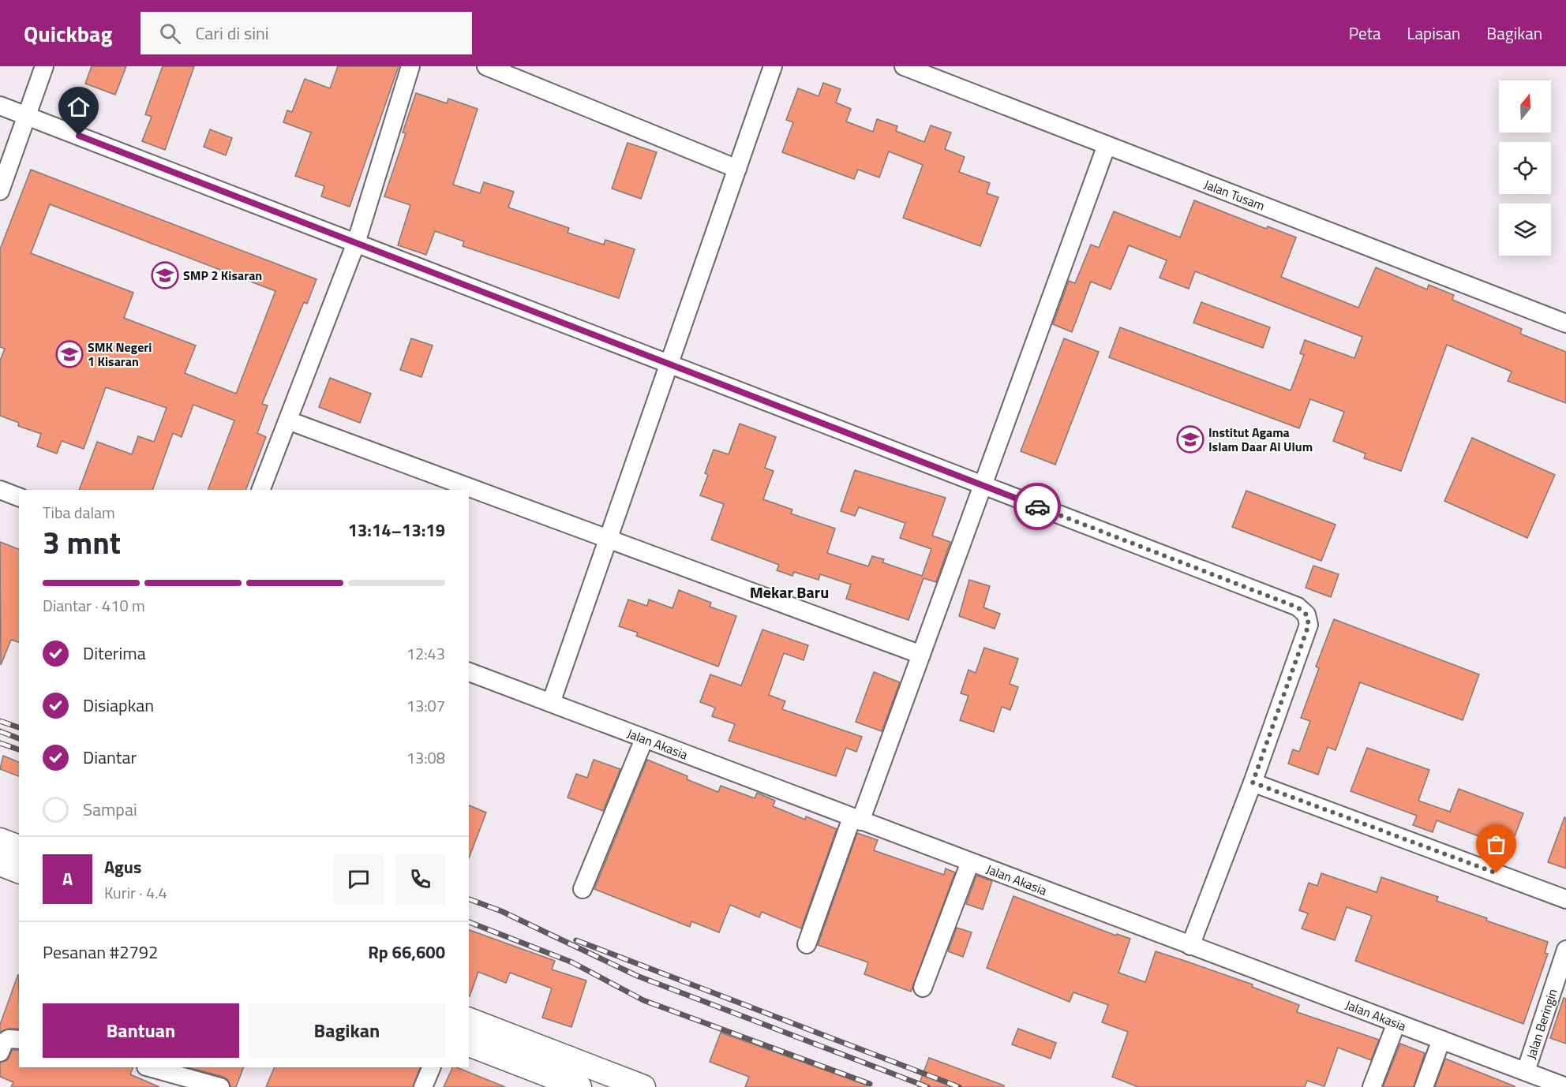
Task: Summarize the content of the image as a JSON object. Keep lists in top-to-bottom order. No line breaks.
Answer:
{"streets":{"street":["Jalan Tusam","Jalan Akasia","Jalan Beringin"]},"crossings":[["Jalan Akasia","Jalan Beringin"]],"districts":["Mekar Baru"],"places":{"school or university":["SMP 2 Kisaran","SMK Negeri 1 Kisaran","Institut Agama Islam Daar Al Ulum"]},"north":"top","page":{"header":"Quickbag","search":"Cari di sini","nav":["Peta","Lapisan","Bagikan"],"heading":["3 mnt","Tiba dalam","13:14–13:19"],"panel":["Agus","Kurir · 4.4","Pesanan #2792","Rp 66,600"],"bar":"Diantar · 410 m","list":[["Diterima","12:43"],["Disiapkan","13:07"],["Diantar","13:08"],"Sampai"],"round":"A","buttons":["Bantuan","Bagikan"]}}
